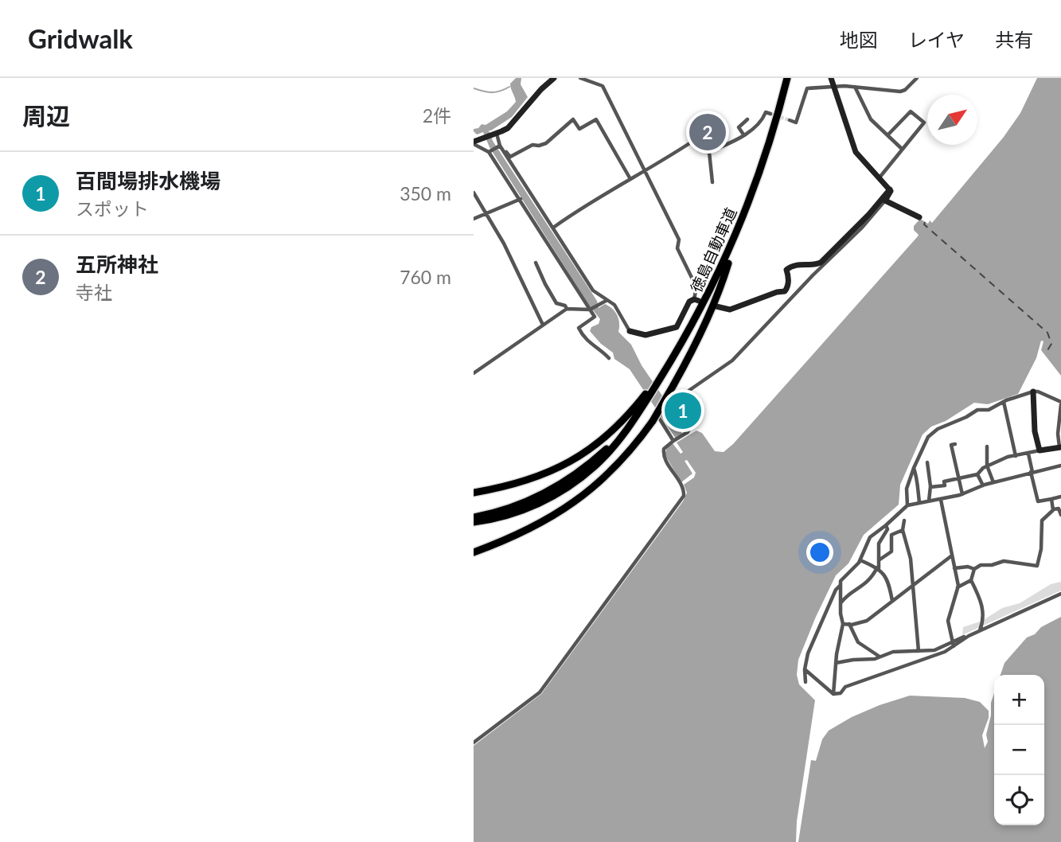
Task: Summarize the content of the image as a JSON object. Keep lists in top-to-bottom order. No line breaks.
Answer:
{"streets":{"highway":["徳島自動車道"]},"north":"top right","page":{"header":"Gridwalk","nav":["地図","レイヤ","共有"],"heading":["周辺","2件"],"pins":["2","1"],"list":[{"mark":"1","name":"百間場排水機場","note":"スポット","value":"350 m"},{"mark":"2","name":"五所神社","note":"寺社","value":"760 m"}],"map_buttons":["+","−"]}}
